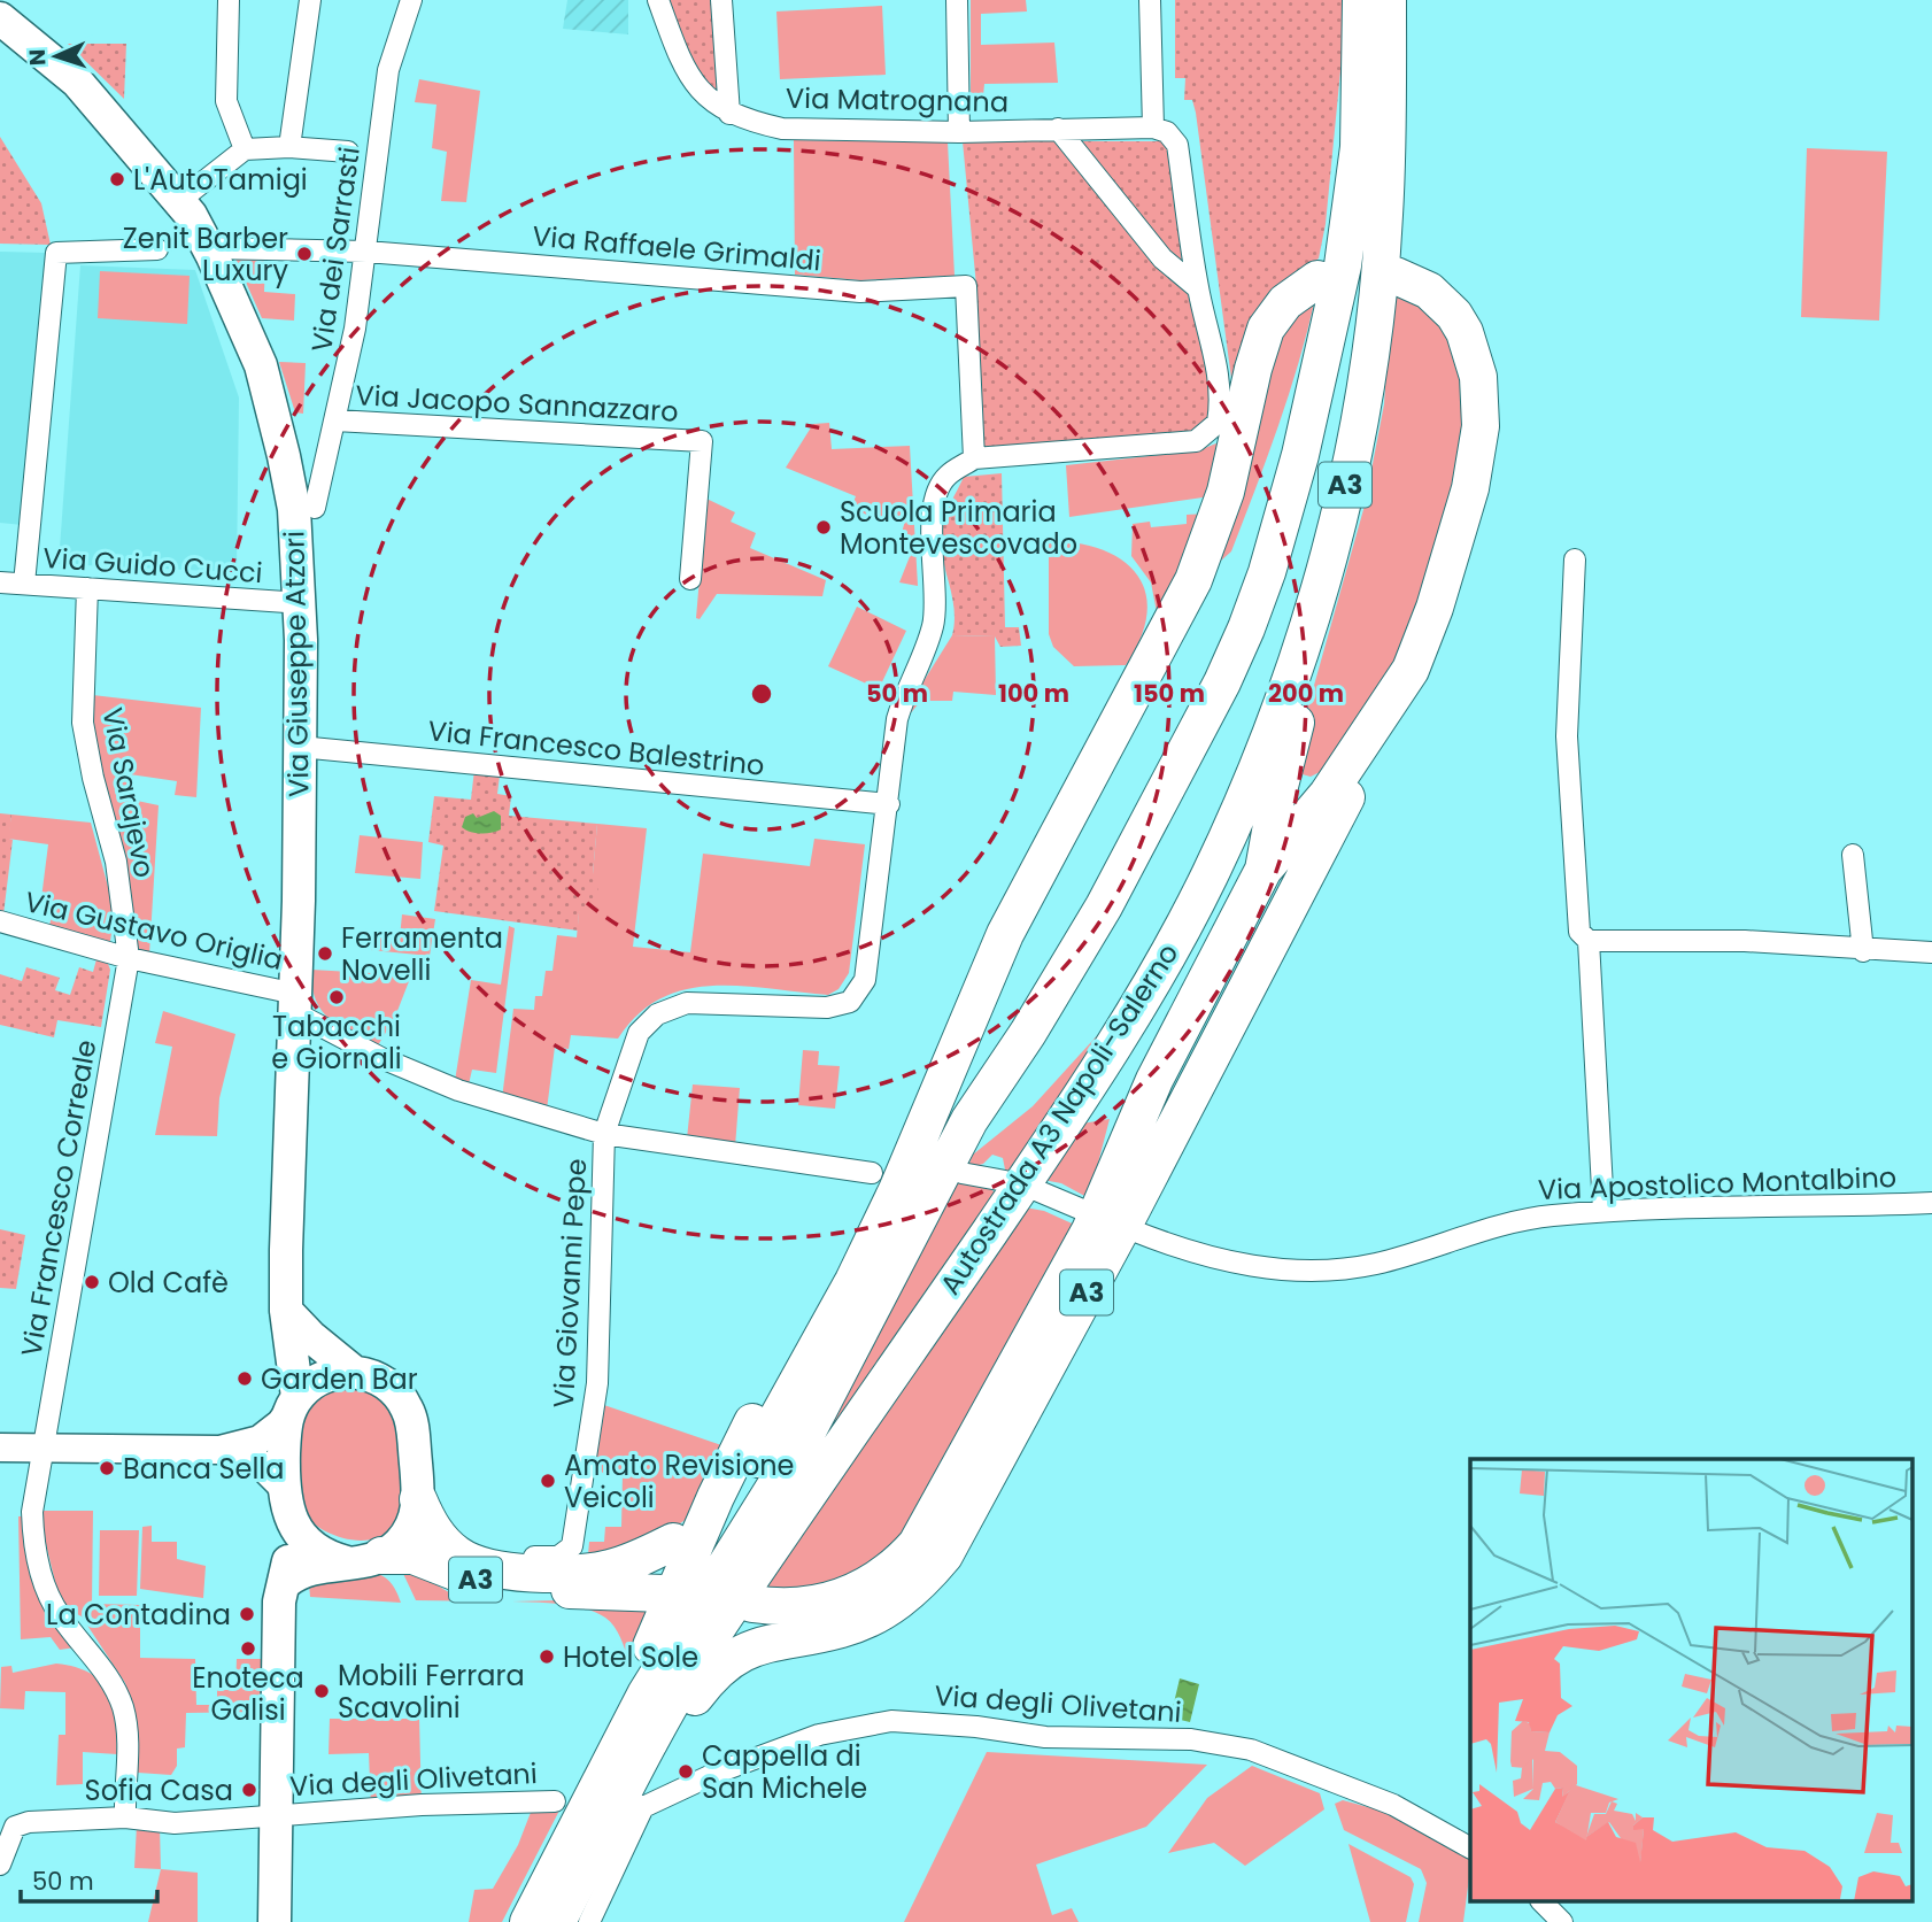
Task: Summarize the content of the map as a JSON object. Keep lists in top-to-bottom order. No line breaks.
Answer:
{"streets":{"highway":["A3","Autostrada A3 Napoli-Salerno"],"main road":["Via Giuseppe Atzori"],"street":["Via Matrognana","Via Raffaele Grimaldi","Via dei Sarrasti","Via Jacopo Sannazzaro","Via Guido Cucci","Via Francesco Balestrino","Via Sarajevo","Via Gustavo Origlia","Via Apostolico Montalbino","Via Francesco Correale","Via Giovanni Pepe","Via degli Olivetani"]},"crossings":[["Via Raffaele Grimaldi","Via dei Sarrasti"],["Via Raffaele Grimaldi","Via Giuseppe Atzori"],["Via dei Sarrasti","Via Jacopo Sannazzaro"],["A3","Via Giuseppe Atzori"],["A3","Autostrada A3 Napoli-Salerno"],["A3","Via Giovanni Pepe"],["A3","Via degli Olivetani"],["Via Guido Cucci","Via Giuseppe Atzori"],["Via Guido Cucci","Via Sarajevo"],["Via Giuseppe Atzori","Via Francesco Balestrino"],["Via Giuseppe Atzori","Via Gustavo Origlia"],["Via Giuseppe Atzori","Via degli Olivetani"],["Via Sarajevo","Via Gustavo Origlia"],["Via Sarajevo","Via Francesco Correale"],["Via Gustavo Origlia","Via Francesco Correale"],["Autostrada A3 Napoli-Salerno","Via degli Olivetani"],["Via Francesco Correale","Via degli Olivetani"]],"places":["L'AutoTamigi","Zenit Barber Luxury","Scuola Primaria Montevescovado","Ferramenta Novelli","Tabacchi e Giornali","Old Cafè","Garden Bar","Banca Sella","Amato Revisione Veicoli","La Contadina","Enoteca Galisi","Hotel Sole","Mobili Ferrara Scavolini","Cappella di San Michele","Sofia Casa"],"scale_bar":"50 m","north":"left","rings":["50 m","100 m","150 m","200 m"]}
